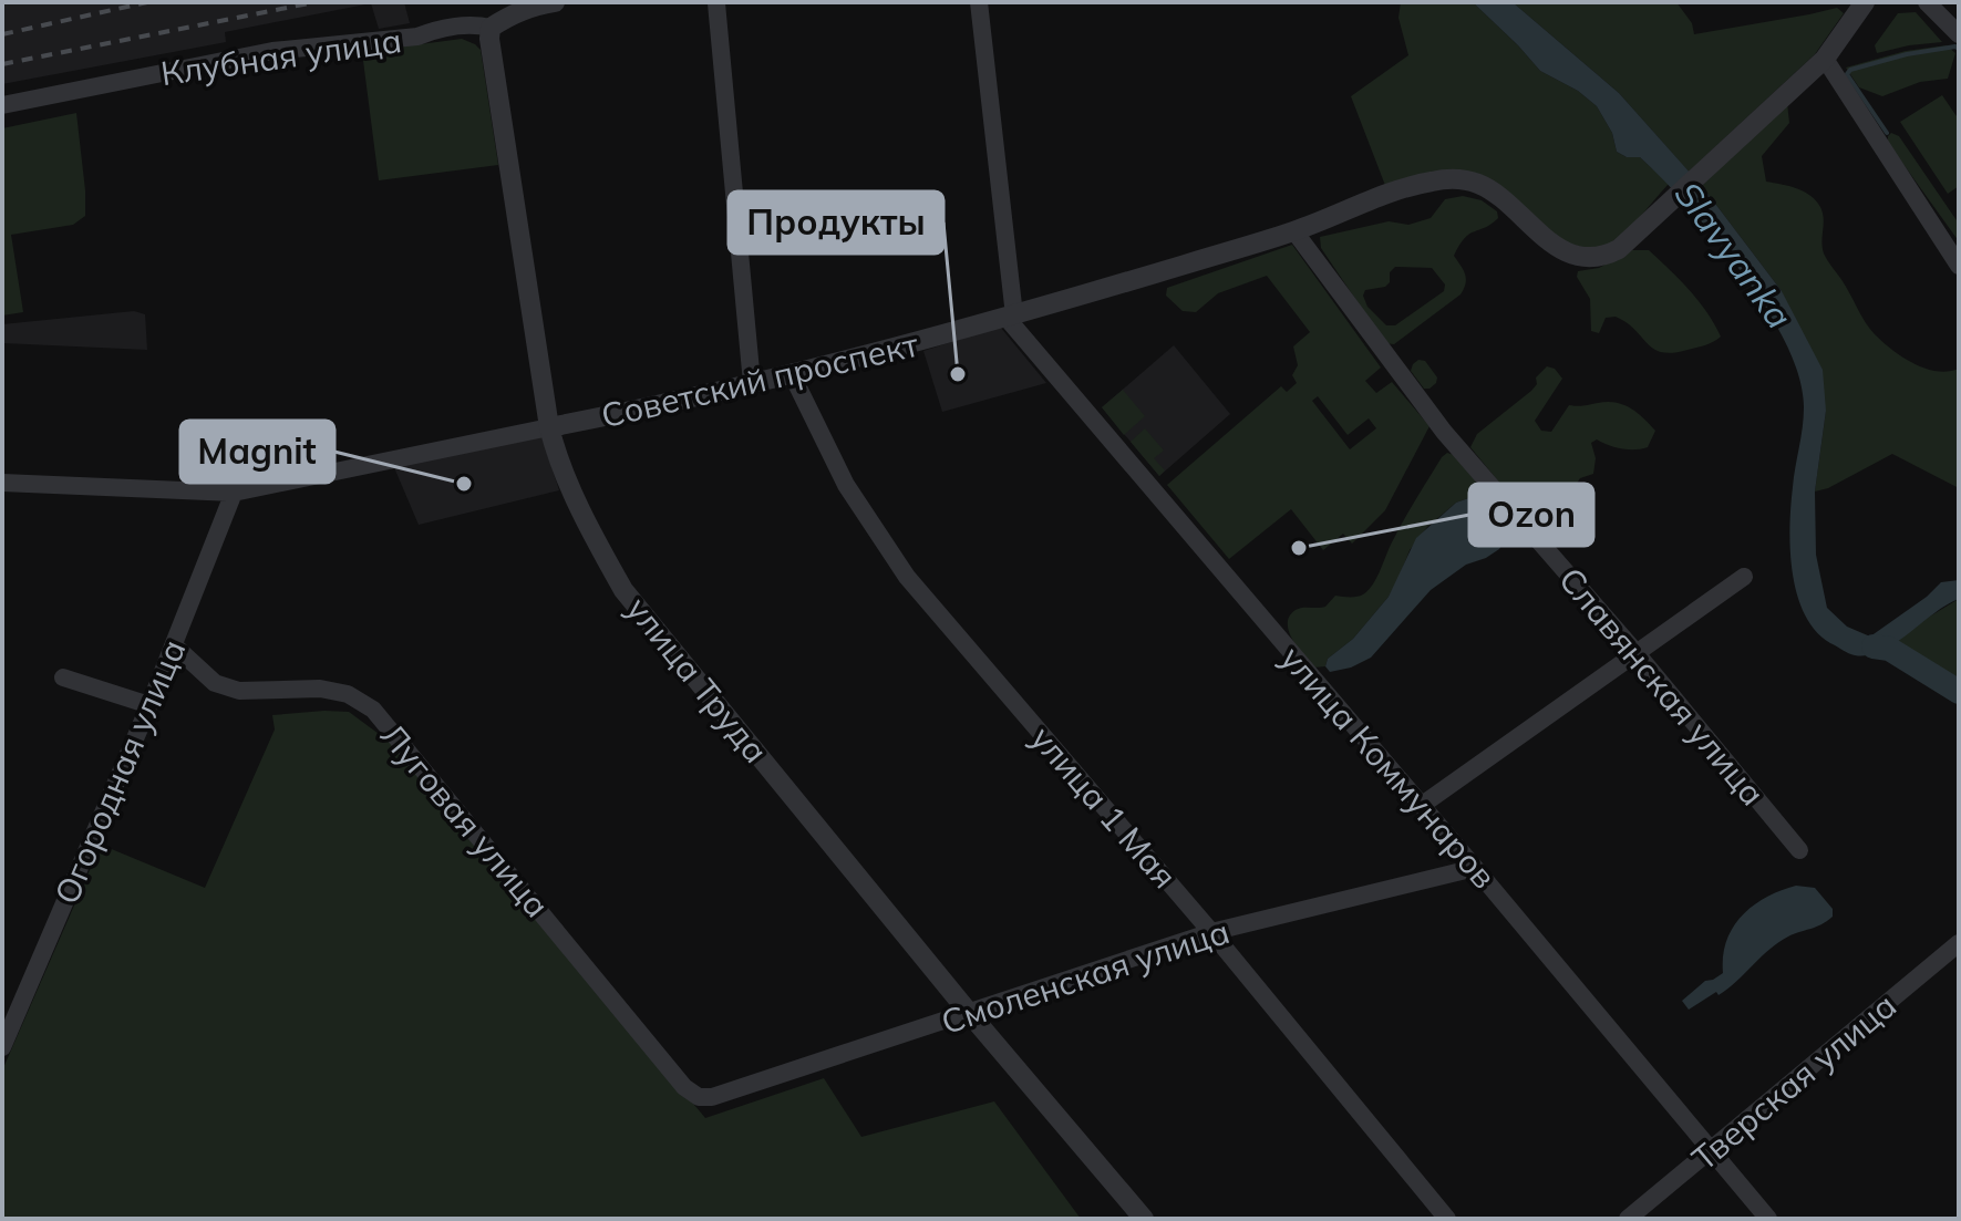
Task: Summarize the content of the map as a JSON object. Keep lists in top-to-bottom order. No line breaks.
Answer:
{"streets":{"street":["Клубная улица","Советский проспект","улица Труда","Славянская улица","улица Коммунаров","Огородная улица","улица 1 Мая","Луговая улица","Смоленская улица","Тверская улица"]},"crossings":[["Клубная улица","улица Труда"],["Советский проспект","улица Труда"],["Советский проспект","Славянская улица"],["Советский проспект","улица Коммунаров"],["Советский проспект","Огородная улица"],["Советский проспект","улица 1 Мая"],["улица Труда","Смоленская улица"],["улица Коммунаров","Смоленская улица"],["улица Коммунаров","Тверская улица"],["Огородная улица","Луговая улица"],["улица 1 Мая","Смоленская улица"],["Луговая улица","Смоленская улица"]],"water":["Slavyanka"],"places":["Продукты","Magnit","Ozon"]}
